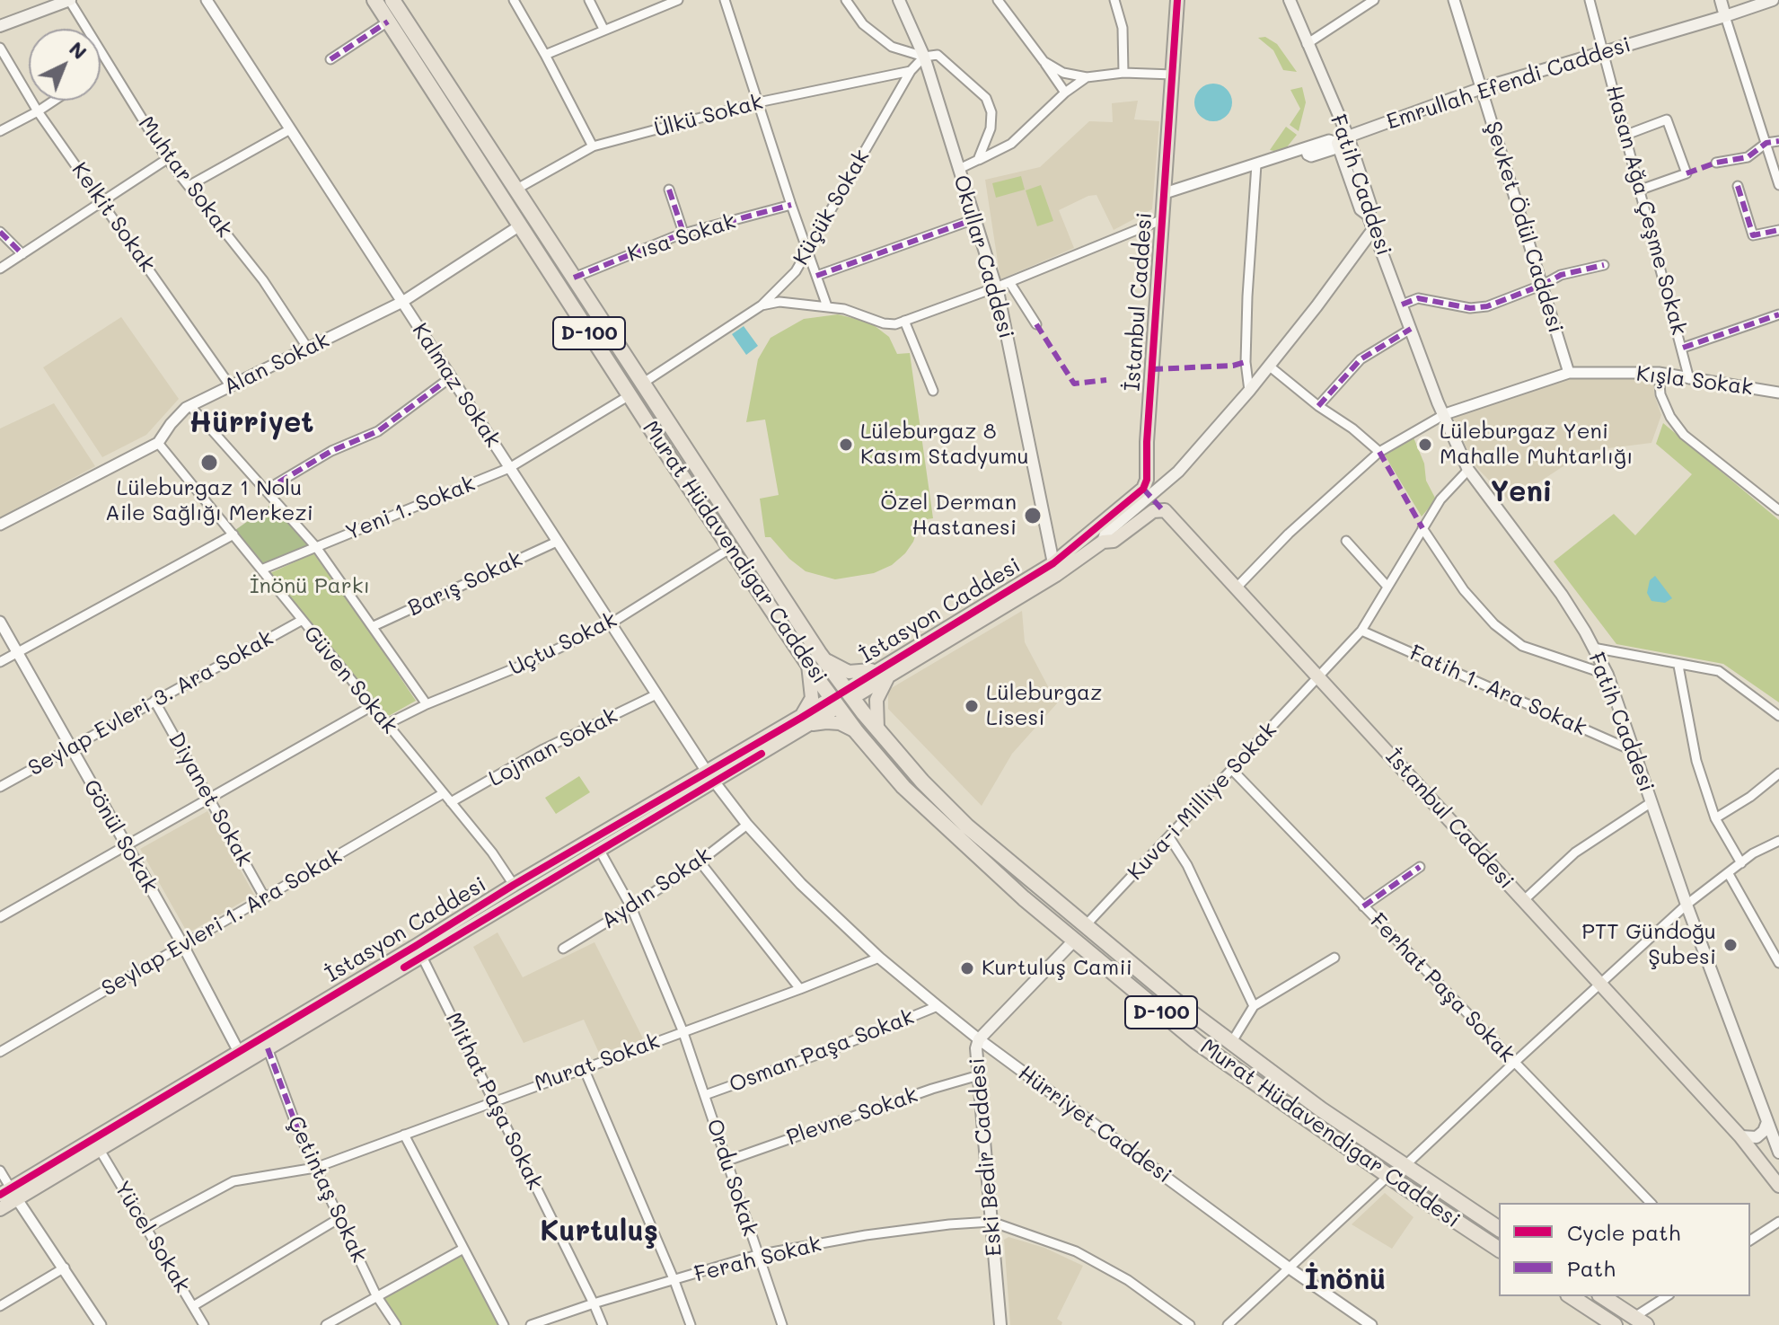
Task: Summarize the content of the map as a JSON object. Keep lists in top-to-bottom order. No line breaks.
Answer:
{"streets":{"highway":["D-100","Murat Hüdavendigar Caddesi"],"main road":["Emrullah Efendi Caddesi","Fatih Caddesi","Okullar Caddesi","İstanbul Caddesi","İstasyon Caddesi","Eski Bedir Caddesi"],"street":["Ülkü Sokak","Muhtar Sokak","Küçük Sokak","Hasan Ağa Çeşme Sokak","Kelkit Sokak","Şevket Ödül Caddesi","Kısa Sokak","Alan Sokak","Kışla Sokak","Kalmaz Sokak","Yeni 1. Sokak","Barış Sokak","Uçtu Sokak","Güven Sokak","Fatih 1. Ara Sokak","Seylap Evleri 3. Ara Sokak","Lojman Sokak","Diyanet Sokak","Kuva-i Milliye Sokak","Gönül Sokak","Aydın Sokak","Seylap Evleri 1. Ara Sokak","Ferhat Paşa Sokak","Osman Paşa Sokak","Murat Sokak","Mithat Paşa Sokak","Plevne Sokak","Hürriyet Caddesi","Ordu Sokak","Çetintaş Sokak","Yücel Sokak","Ferah Sokak"]},"crossings":[["Emrullah Efendi Caddesi","Fatih Caddesi"],["Emrullah Efendi Caddesi","Hasan Ağa Çeşme Sokak"],["Emrullah Efendi Caddesi","Şevket Ödül Caddesi"],["Emrullah Efendi Caddesi","İstanbul Caddesi"],["Ülkü Sokak","Küçük Sokak"],["Ülkü Sokak","Murat Hüdavendigar Caddesi"],["Muhtar Sokak","Alan Sokak"],["Fatih Caddesi","Kışla Sokak"],["Fatih Caddesi","İstasyon Caddesi"],["Fatih Caddesi","Fatih 1. Ara Sokak"],["Fatih Caddesi","Kuva-i Milliye Sokak"],["Küçük Sokak","Okullar Caddesi"],["Küçük Sokak","Murat Hüdavendigar Caddesi"],["Hasan Ağa Çeşme Sokak","Kışla Sokak"],["Kelkit Sokak","Alan Sokak"],["Şevket Ödül Caddesi","Kışla Sokak"],["Kısa Sokak","Murat Hüdavendigar Caddesi"],["Okullar Caddesi","İstanbul Caddesi"],["Okullar Caddesi","İstasyon Caddesi"],["İstanbul Caddesi","İstasyon Caddesi"],["İstanbul Caddesi","Kuva-i Milliye Sokak"],["Alan Sokak","Kalmaz Sokak"],["Alan Sokak","Murat Hüdavendigar Caddesi"],["Alan Sokak","Güven Sokak"],["Kalmaz Sokak","Yeni 1. Sokak"],["Kalmaz Sokak","Barış Sokak"],["Kalmaz Sokak","İstasyon Caddesi"],["Kalmaz Sokak","Uçtu Sokak"],["Kalmaz Sokak","Lojman Sokak"],["Kalmaz Sokak","Hürriyet Caddesi"],["Yeni 1. Sokak","Murat Hüdavendigar Caddesi"],["Yeni 1. Sokak","Güven Sokak"],["Murat Hüdavendigar Caddesi","İstasyon Caddesi"],["Murat Hüdavendigar Caddesi","Uçtu Sokak"],["Murat Hüdavendigar Caddesi","Kuva-i Milliye Sokak"],["Murat Hüdavendigar Caddesi","Eski Bedir Caddesi"],["İstasyon Caddesi","Güven Sokak"],["İstasyon Caddesi","Gönül Sokak"],["İstasyon Caddesi","Mithat Paşa Sokak"],["İstasyon Caddesi","Hürriyet Caddesi"],["İstasyon Caddesi","Ordu Sokak"],["İstasyon Caddesi","Çetintaş Sokak"],["İstasyon Caddesi","Yücel Sokak"],["Uçtu Sokak","Güven Sokak"],["Güven Sokak","Seylap Evleri 3. Ara Sokak"],["Güven Sokak","Lojman Sokak"],["Güven Sokak","Seylap Evleri 1. Ara Sokak"],["Fatih 1. Ara Sokak","Kuva-i Milliye Sokak"],["Seylap Evleri 3. Ara Sokak","Diyanet Sokak"],["Seylap Evleri 3. Ara Sokak","Gönül Sokak"],["Diyanet Sokak","Seylap Evleri 1. Ara Sokak"],["Kuva-i Milliye Sokak","Ferhat Paşa Sokak"],["Gönül Sokak","Seylap Evleri 1. Ara Sokak"],["Aydın Sokak","Hürriyet Caddesi"],["Aydın Sokak","Ordu Sokak"],["Osman Paşa Sokak","Hürriyet Caddesi"],["Osman Paşa Sokak","Ordu Sokak"],["Murat Sokak","Mithat Paşa Sokak"],["Murat Sokak","Hürriyet Caddesi"],["Murat Sokak","Ordu Sokak"],["Murat Sokak","Çetintaş Sokak"],["Murat Sokak","Yücel Sokak"],["Mithat Paşa Sokak","Ferah Sokak"],["Plevne Sokak","Eski Bedir Caddesi"],["Plevne Sokak","Ordu Sokak"],["Hürriyet Caddesi","Eski Bedir Caddesi"],["Eski Bedir Caddesi","Ferah Sokak"],["Ordu Sokak","Ferah Sokak"]],"districts":["Hürriyet","Yeni","Kurtuluş","İnönü"],"parks":["İnönü Parkı"],"places":["Lüleburgaz 8 Kasım Stadyumu","Lüleburgaz Yeni Mahalle Muhtarlığı","Lüleburgaz 1 Nolu Aile Sağlığı Merkezi","Özel Derman Hastanesi","Lüleburgaz Lisesi","PTT Gündoğu Şubesi","Kurtuluş Camii"],"legend":["Cycle path","Path"],"north":"top right"}
